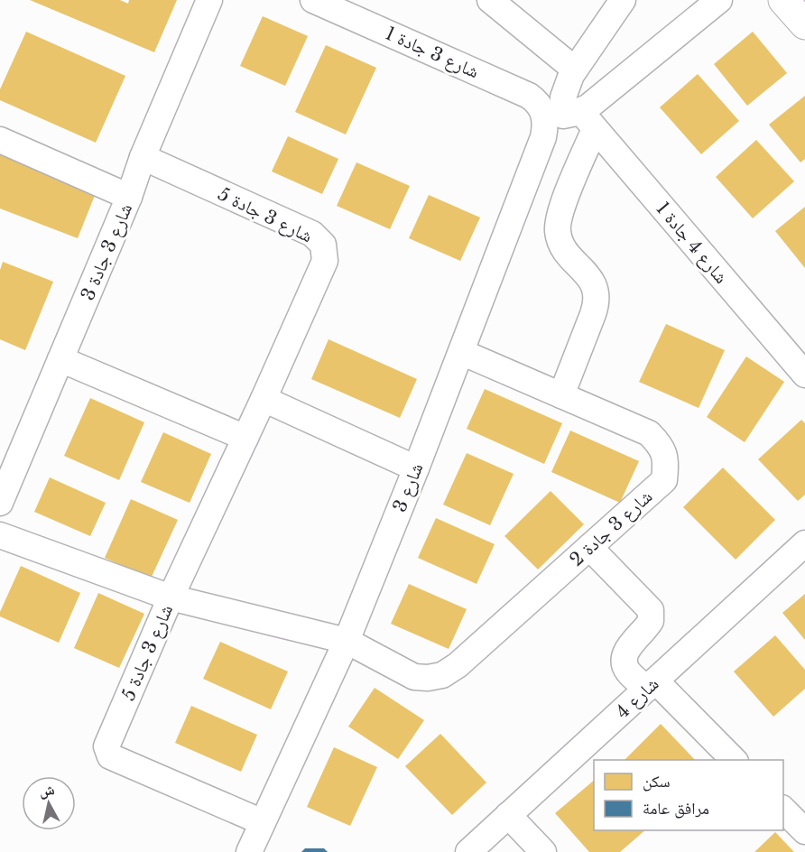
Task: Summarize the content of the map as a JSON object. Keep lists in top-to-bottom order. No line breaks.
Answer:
{"streets":{"street":["شارع 3 جادة 1","شارع 3 جادة 5","شارع 4 جادة 1","شارع 3 جادة 3","شارع 3","شارع 3 جادة 2","شارع 4"]},"crossings":[["شارع 3 جادة 1","شارع 4 جادة 1"],["شارع 3 جادة 1","شارع 3"],["شارع 3 جادة 5","شارع 3 جادة 3"],["شارع 3 جادة 5","شارع 3"],["شارع 3 جادة 5","شارع 3 جادة 2"],["شارع 4 جادة 1","شارع 3"],["شارع 3","شارع 3 جادة 2"]],"legend":["سكن","مرافق عامة"],"north":"top"}
